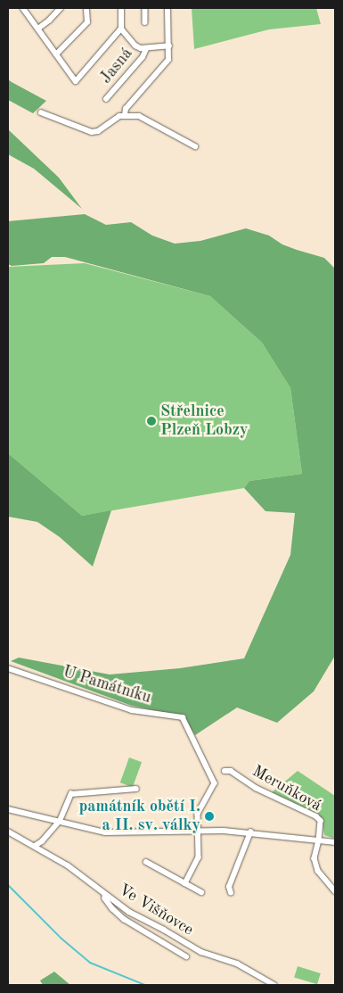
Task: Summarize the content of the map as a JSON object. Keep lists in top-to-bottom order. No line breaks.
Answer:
{"streets":{"street":["Jasná","U Památníku","Meruňková","Ve Višňovce"]},"places":["Střelnice Plzeň Lobzy","památník obětí I. a II. sv. války"]}
